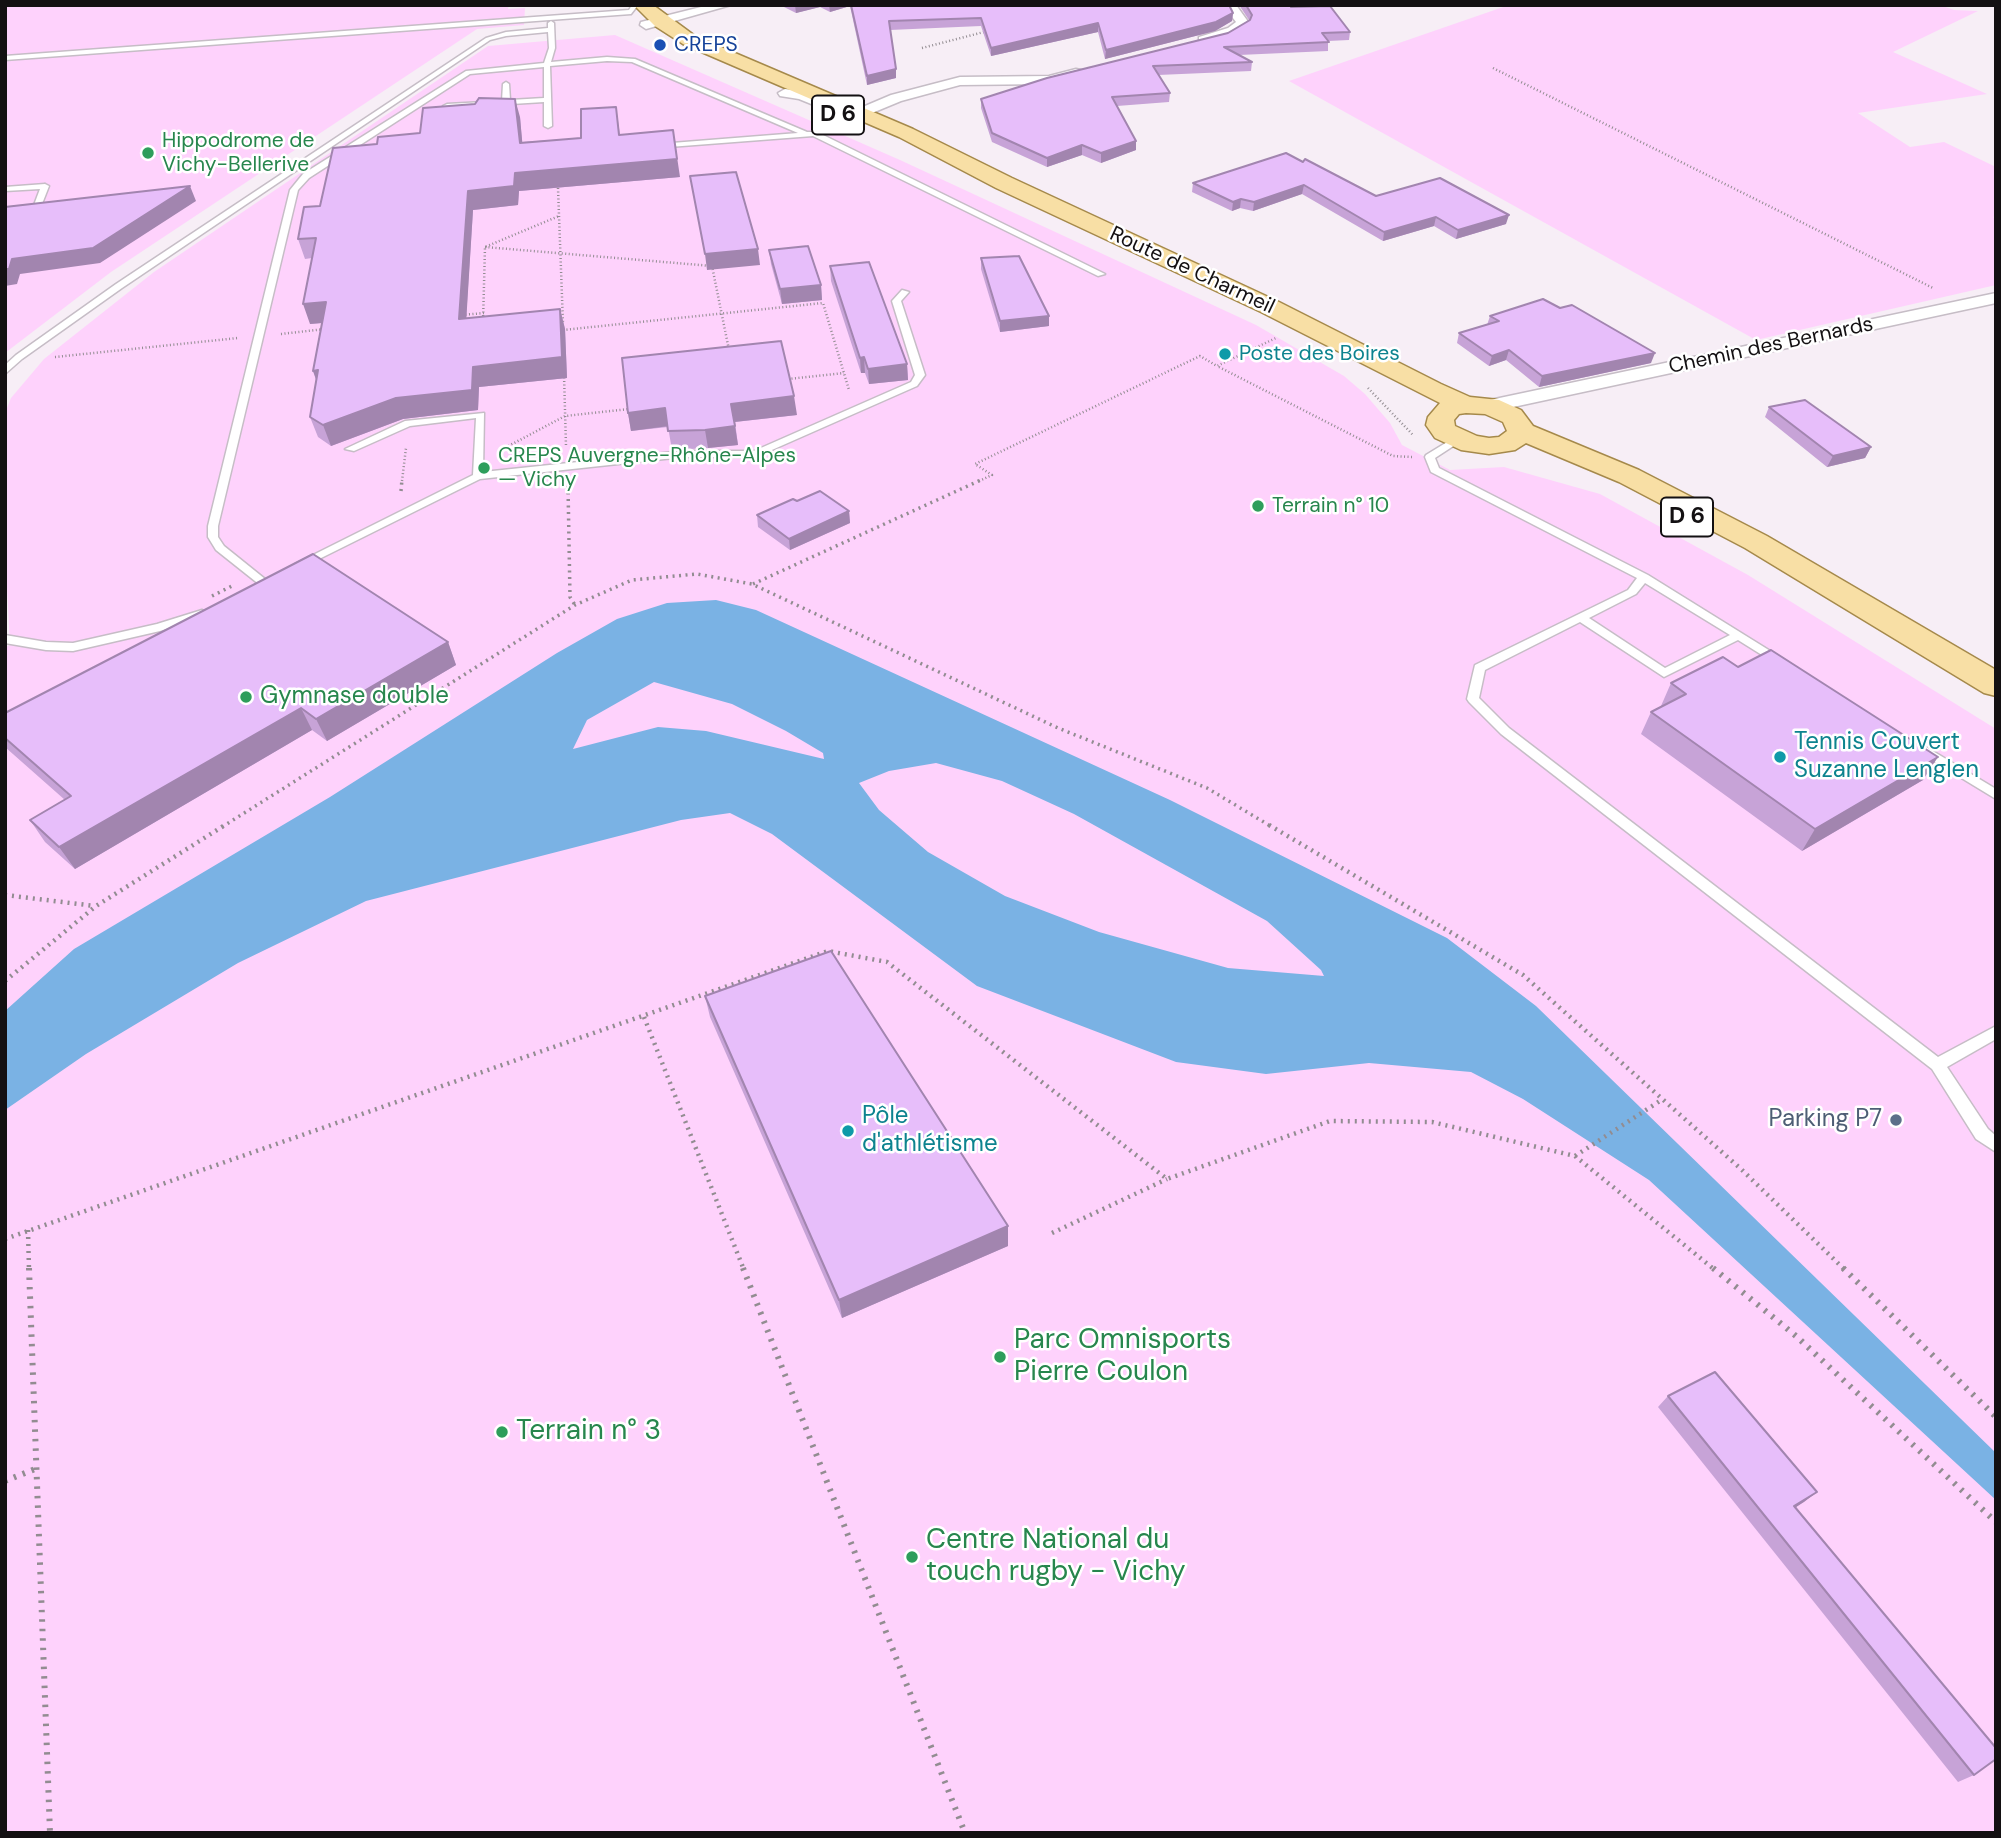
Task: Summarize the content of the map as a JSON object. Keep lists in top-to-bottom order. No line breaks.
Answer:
{"streets":{"main road":["D 6","Route de Charmeil"],"street":["Chemin des Bernards"]},"crossings":[["Route de Charmeil","Chemin des Bernards"]],"places":["CREPS","Hippodrome de Vichy-Bellerive","Poste des Boires","CREPS Auvergne-Rhône-Alpes — Vichy","Terrain n° 10","Gymnase double","Tennis Couvert Suzanne Lenglen","Parking P7","Pôle d'athlétisme","Parc Omnisports Pierre Coulon","Terrain n° 3","Centre National du touch rugby - Vichy"]}
